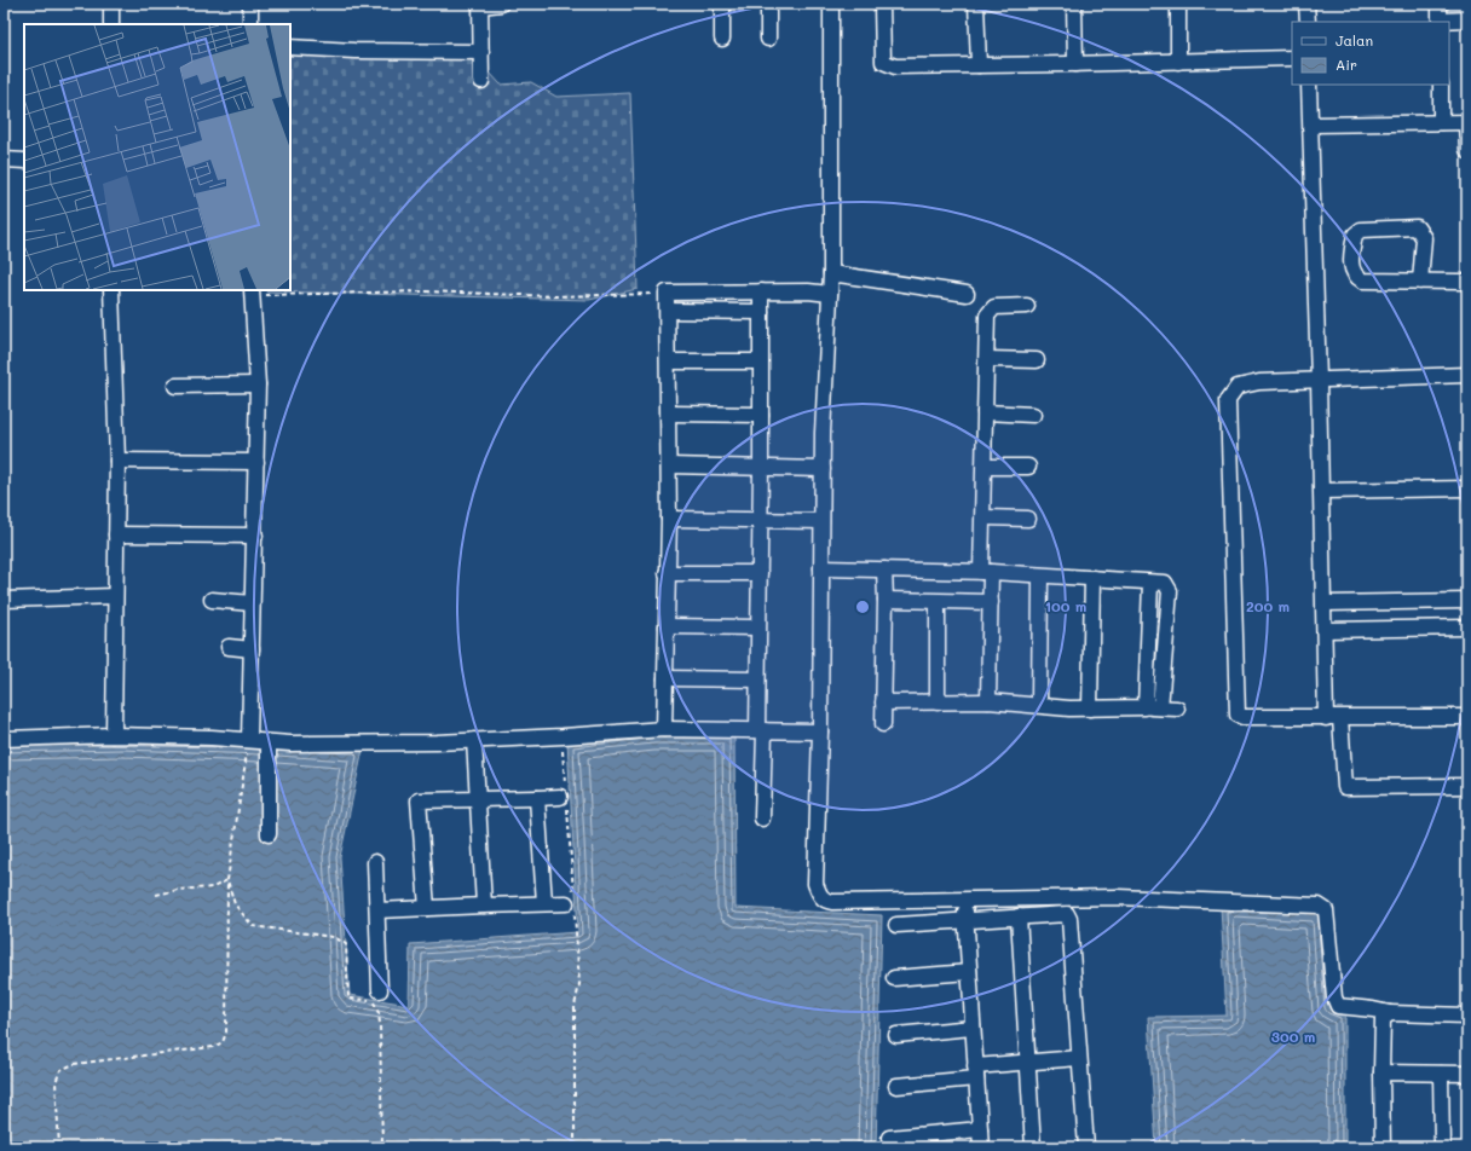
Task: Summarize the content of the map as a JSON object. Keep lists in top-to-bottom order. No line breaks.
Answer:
{"legend":["Jalan","Air"],"rings":["100 m","200 m","300 m"]}
